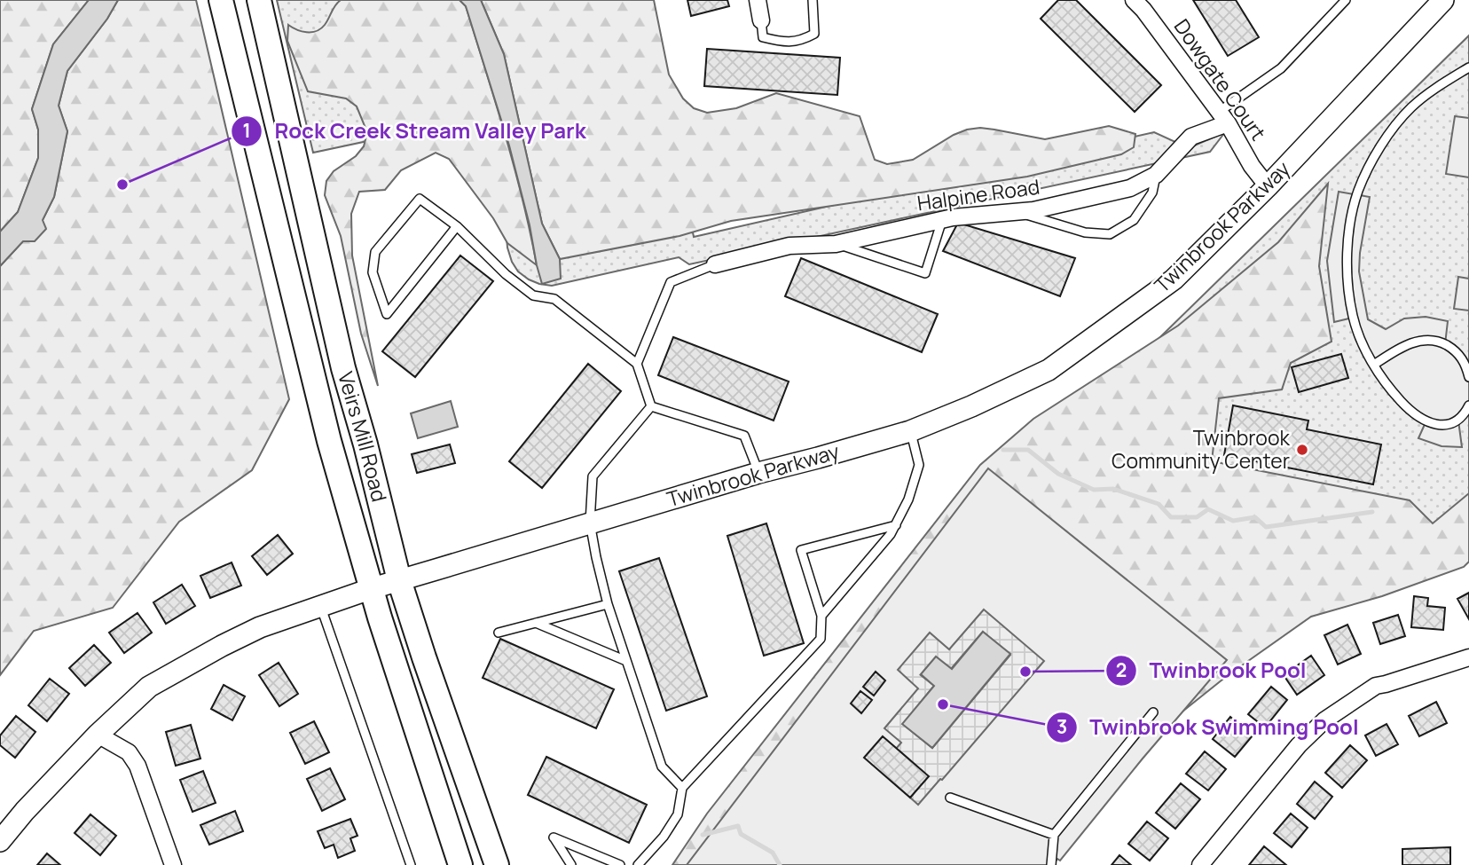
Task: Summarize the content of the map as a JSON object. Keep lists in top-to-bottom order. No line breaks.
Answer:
{"streets":{"main road":["Twinbrook Parkway","Veirs Mill Road"],"street":["Dowgate Court","Halpine Road"]},"crossings":[["Dowgate Court","Halpine Road"],["Dowgate Court","Twinbrook Parkway"],["Twinbrook Parkway","Veirs Mill Road"]],"places":["Rock Creek Stream Valley Park","Twinbrook Community Center","Twinbrook Pool","Twinbrook Swimming Pool"]}
